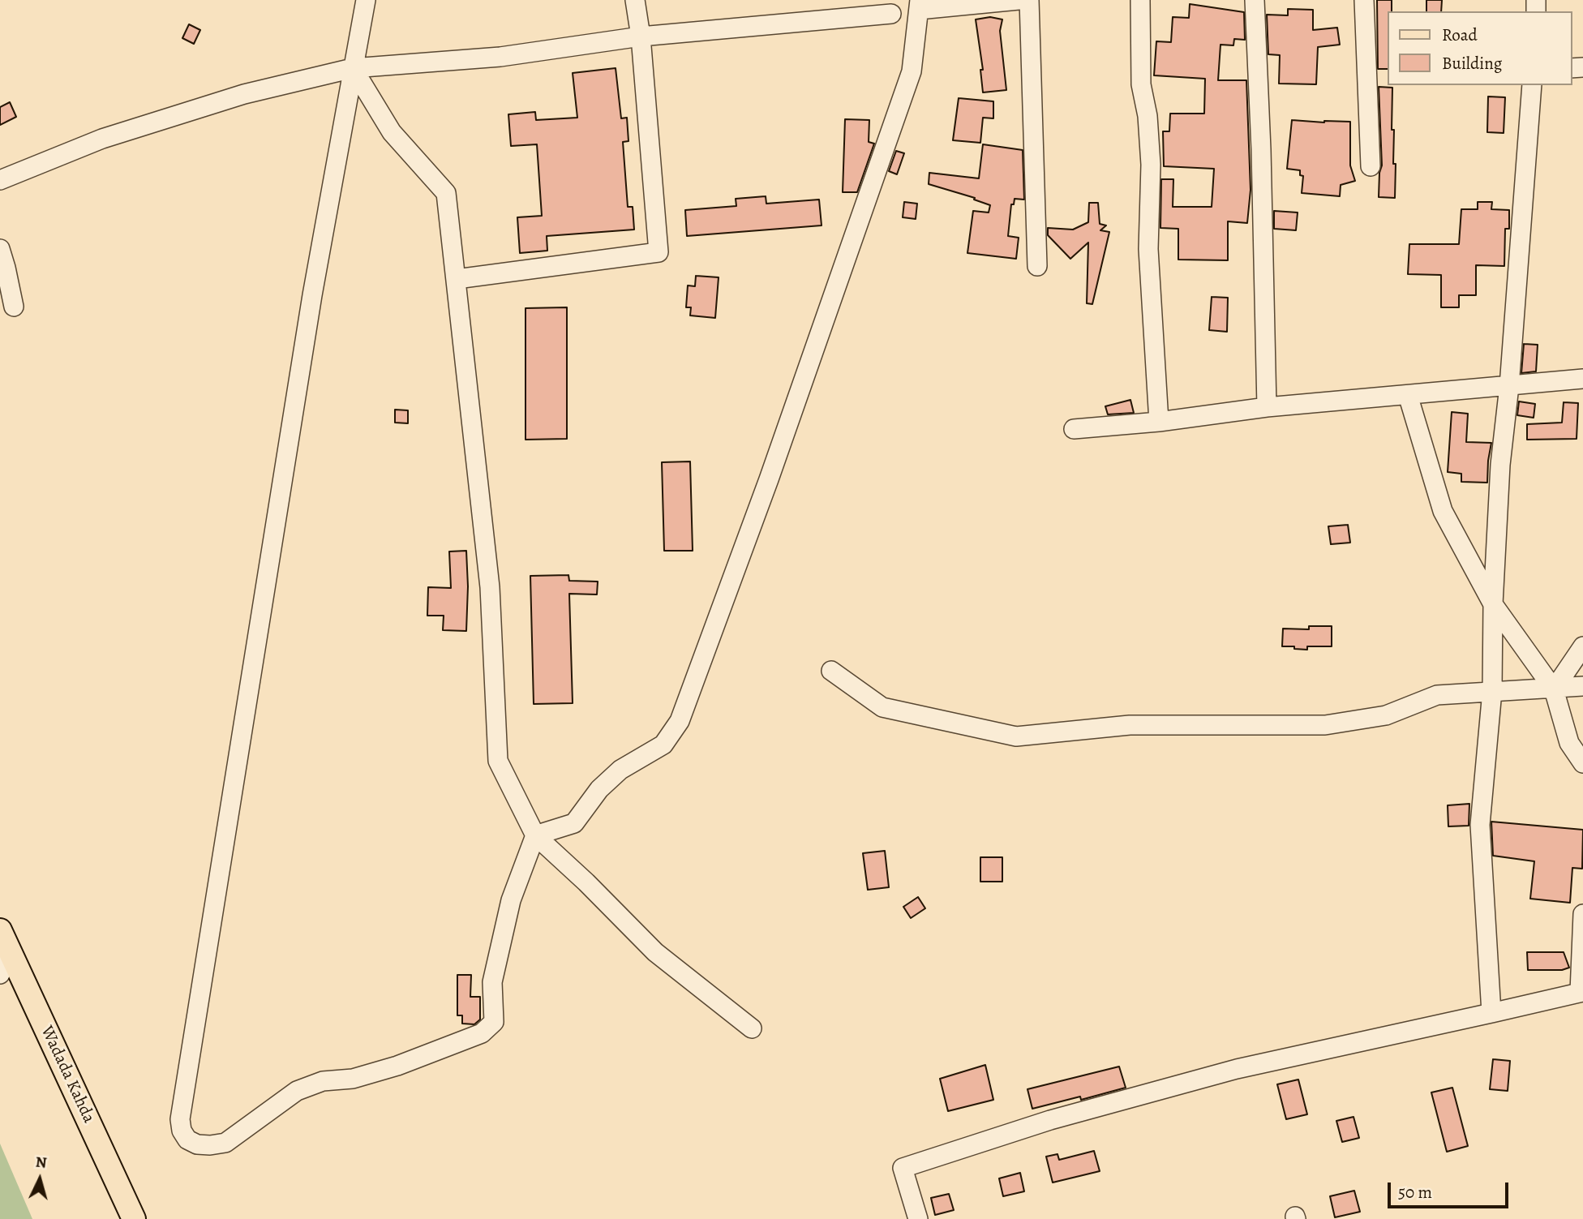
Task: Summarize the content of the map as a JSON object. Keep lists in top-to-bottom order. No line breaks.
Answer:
{"streets":{"main road":["Wadada Kahda"]},"legend":["Road","Building"],"scale_bar":"50 m","north":"top"}
